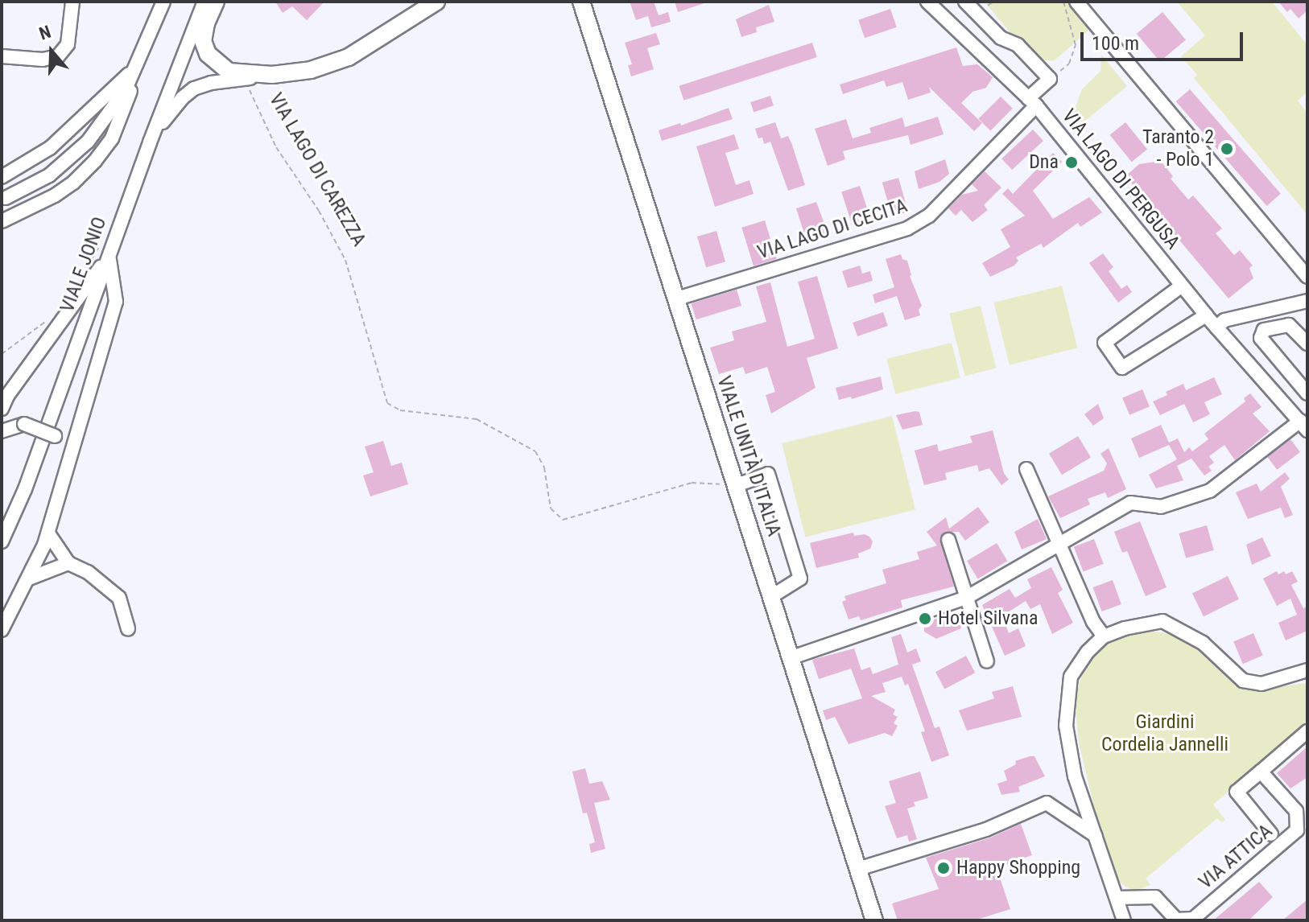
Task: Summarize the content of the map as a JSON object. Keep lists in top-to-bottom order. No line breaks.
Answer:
{"streets":{"main road":["VIA LAGO DI CAREZZA","VIALE UNITÀ D'ITALIA"],"street":["VIA LAGO DI PERGUSA","VIA LAGO DI CECITA","VIALE JONIO","VIA ATTICA"]},"crossings":[["VIA LAGO DI CAREZZA","VIALE JONIO"],["VIA LAGO DI CAREZZA","VIALE UNITÀ D'ITALIA"],["VIA LAGO DI PERGUSA","VIA LAGO DI CECITA"],["VIA LAGO DI CECITA","VIALE UNITÀ D'ITALIA"]],"parks":["Giardini Cordelia Jannelli"],"places":["Taranto 2 - Polo 1","Dna","Hotel Silvana","Happy Shopping"],"scale_bar":"100 m","north":"top"}
